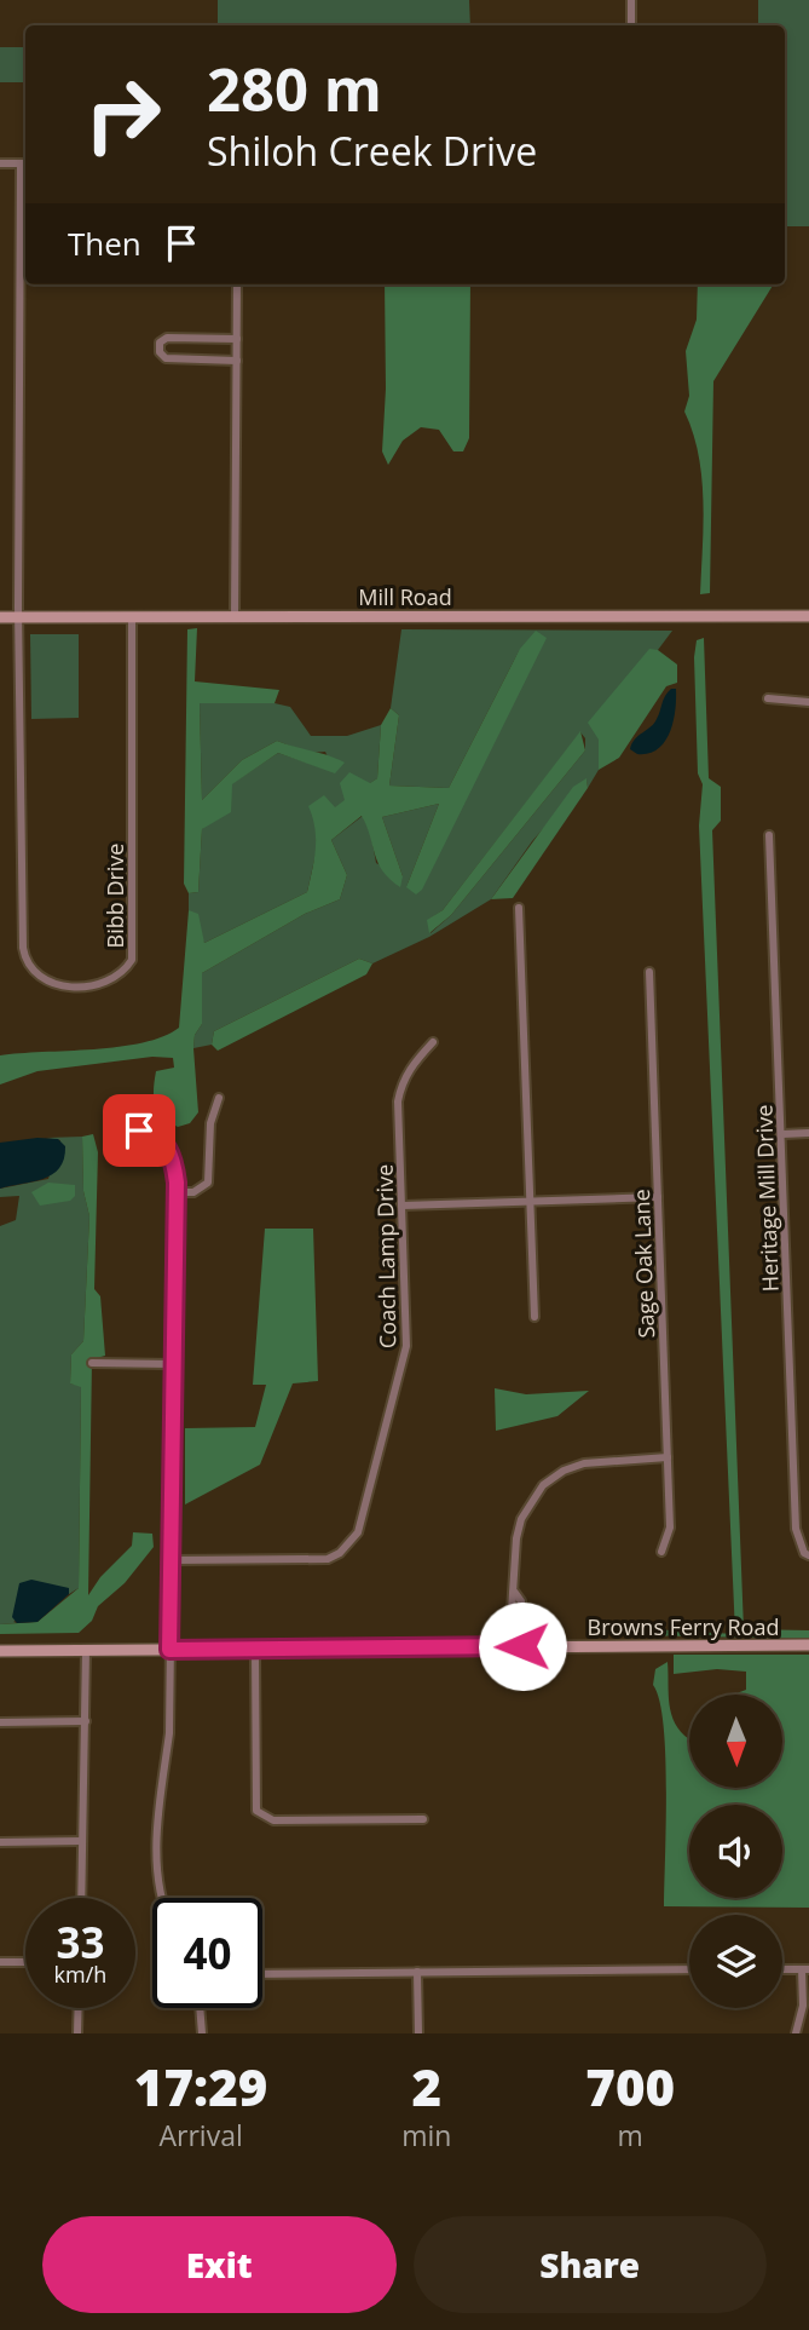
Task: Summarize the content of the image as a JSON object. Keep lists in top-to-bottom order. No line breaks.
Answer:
{"streets":{"street":["Mill Road","Bibb Drive","Heritage Mill Drive","Coach Lamp Drive","Sage Oak Lane","Browns Ferry Road"]},"crossings":[["Mill Road","Bibb Drive"]],"north":"bottom","page":{"turn":["280 m","Shiloh Creek Drive"],"then":"Then","speed":"33 km/h","limit":"40","eta":["17:29","Arrival","2","min","700","m"],"buttons":["Exit","Share"]}}
